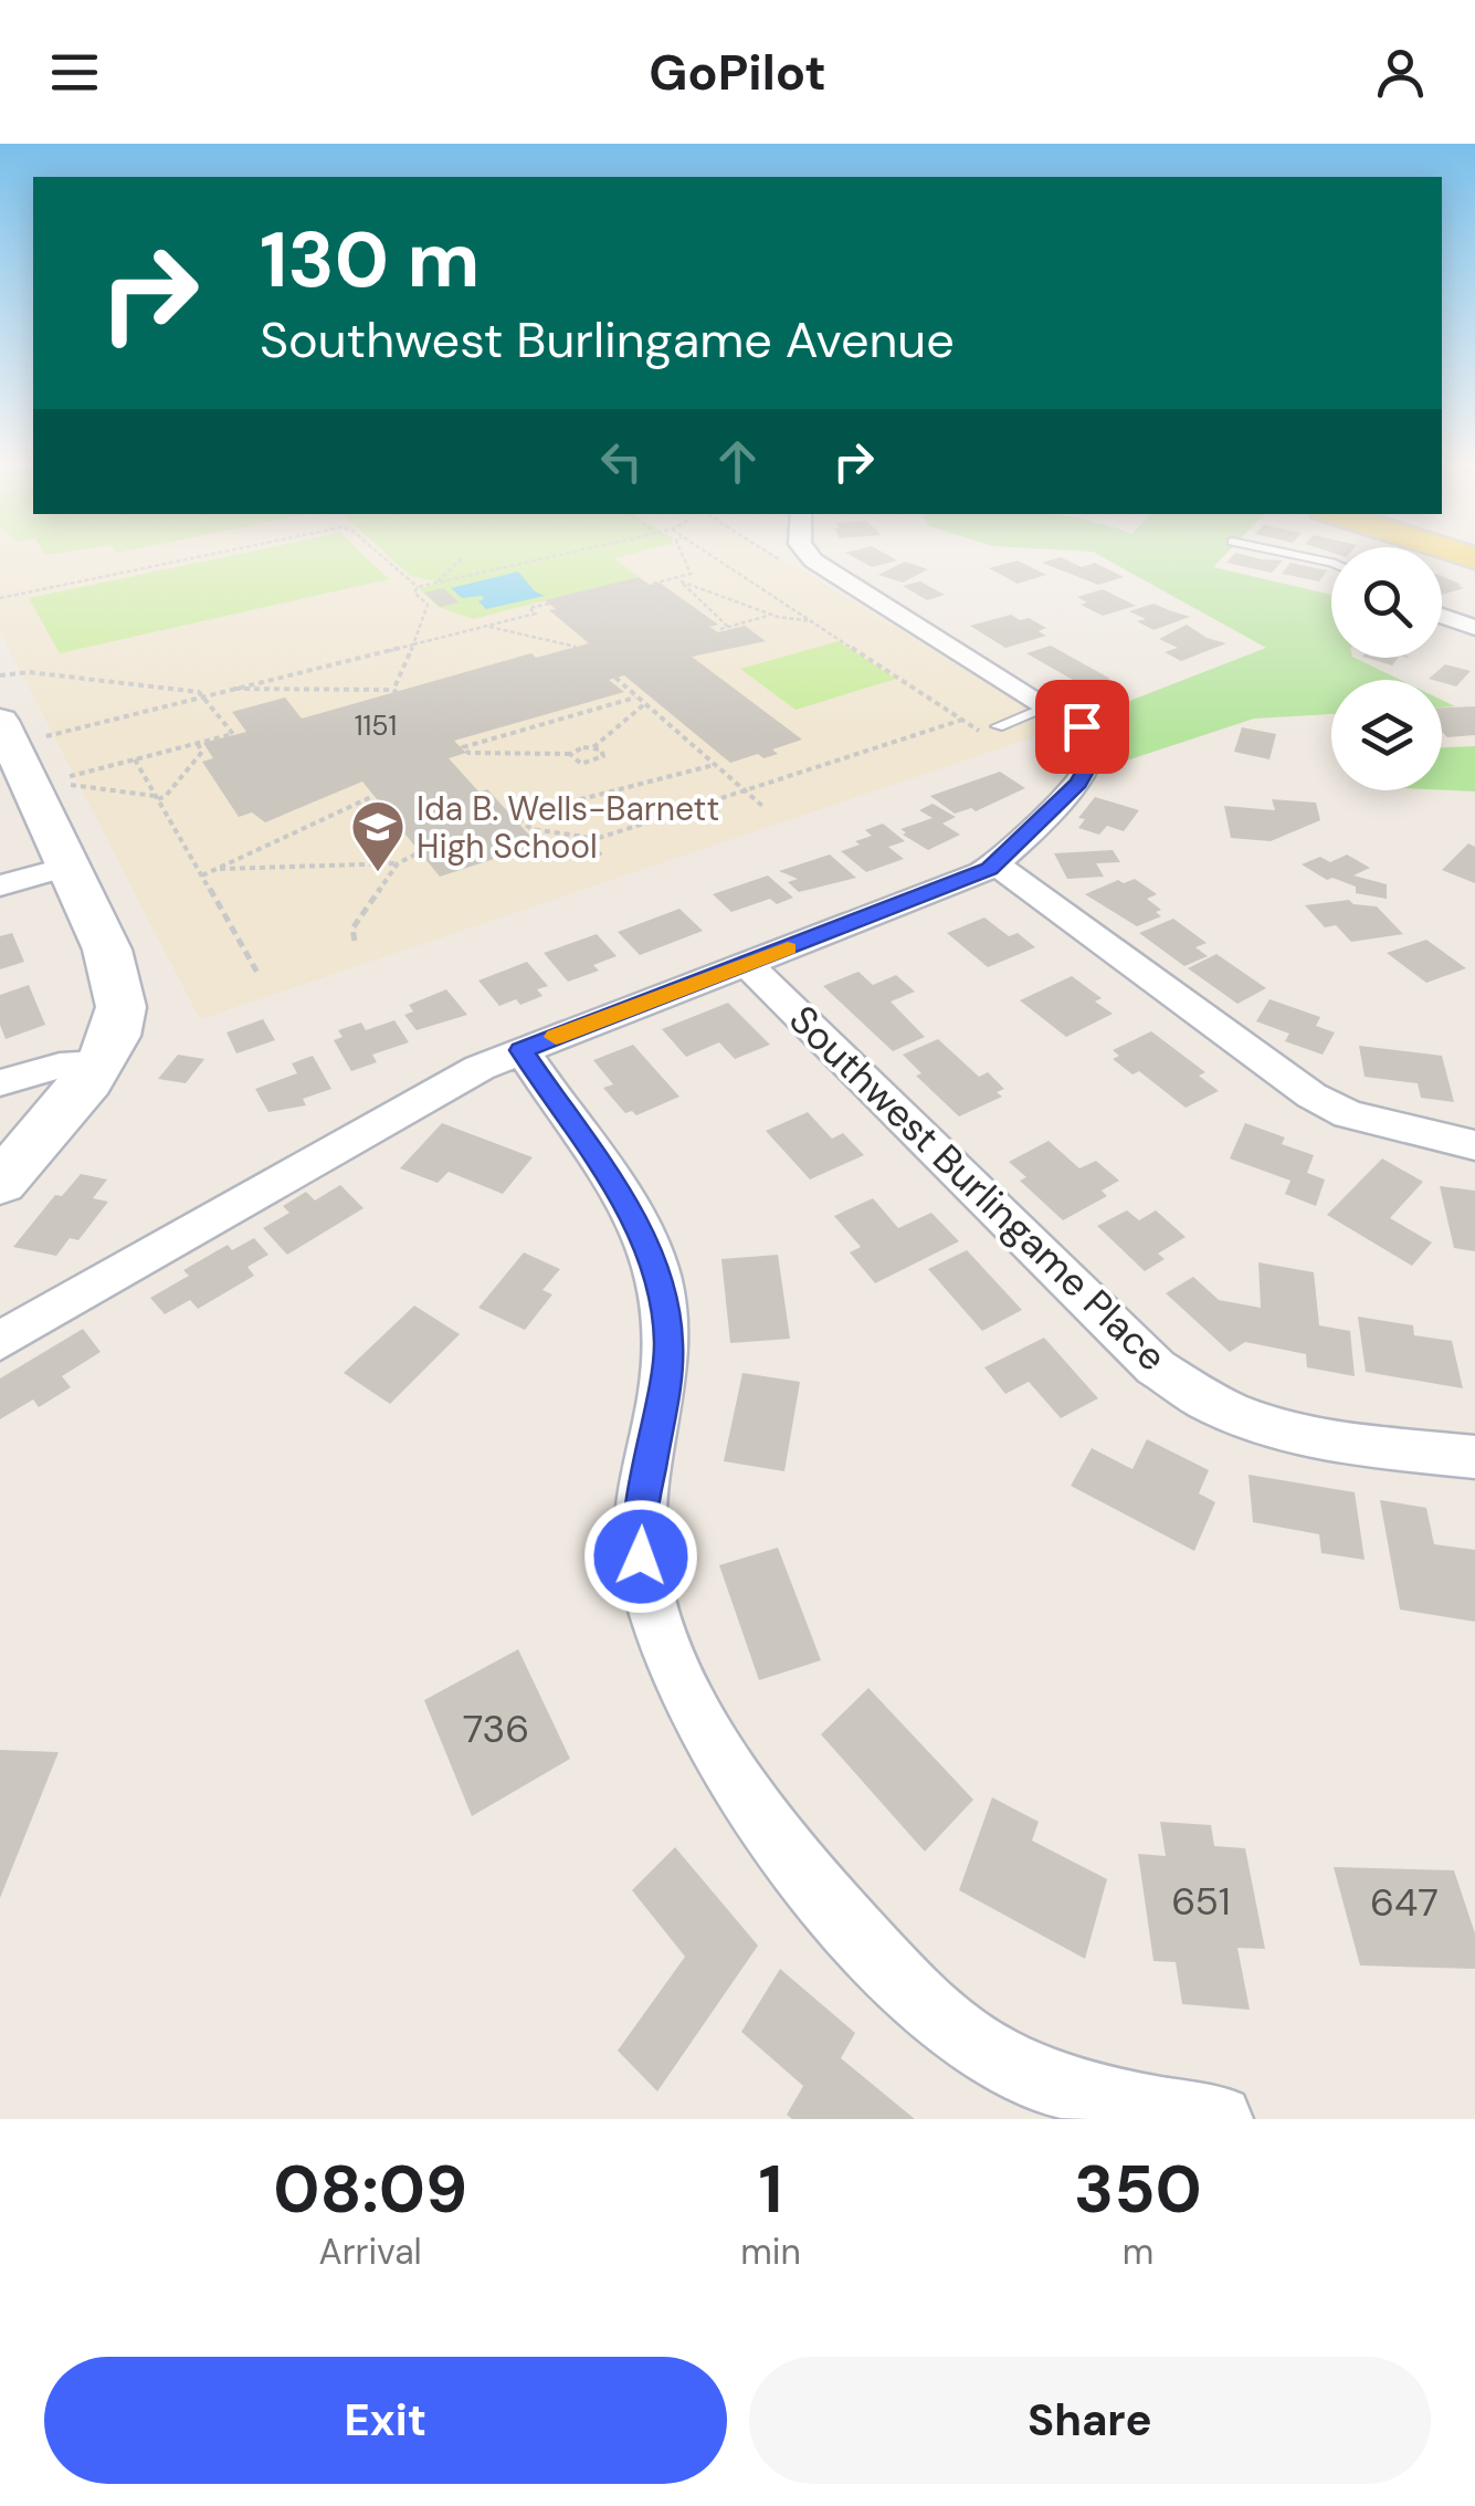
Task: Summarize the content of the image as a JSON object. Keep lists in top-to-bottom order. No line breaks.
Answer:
{"streets":{"street":["Southwest Burlingame Place"]},"places":{"school or university":["Ida B. Wells-Barnett High School"]},"house_numbers":["1151","736","651","647"],"page":{"header":"GoPilot","turn":["130 m","Southwest Burlingame Avenue"],"eta":["08:09","Arrival","1","min","350","m"],"buttons":["Exit","Share"]}}
